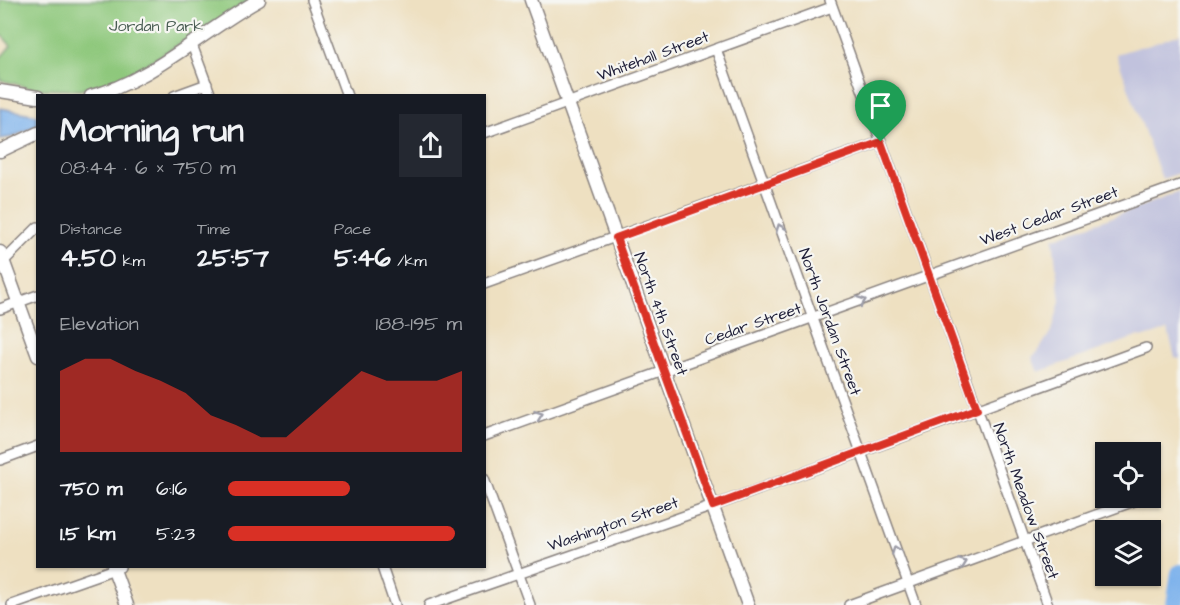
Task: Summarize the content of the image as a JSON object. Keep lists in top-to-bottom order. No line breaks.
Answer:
{"streets":{"street":["Whitehall Street","West Cedar Street","North 4th Street","North Jordan Street","Cedar Street","North Meadow Street","Washington Street"]},"crossings":[["Whitehall Street","North 4th Street"],["Whitehall Street","North Jordan Street"],["Whitehall Street","North Meadow Street"],["West Cedar Street","Cedar Street"],["West Cedar Street","North Meadow Street"],["North 4th Street","Cedar Street"],["North 4th Street","Washington Street"],["North Jordan Street","Cedar Street"],["North Jordan Street","Washington Street"],["Cedar Street","North Meadow Street"],["North Meadow Street","Washington Street"]],"one_way":["North Jordan Street","Cedar Street"],"parks":["Jordan Park"],"page":{"heading":["Morning run","08:44 · 6 × 750 m"],"stats":[["Distance","4.50 km"],["Time","25:57"],["Pace","5:46 /km"]],"chart":["Elevation","188–195 m"],"list":[{"name":"750 m","note":"6:16"},{"name":"1.5 km","note":"5:23"}]}}
